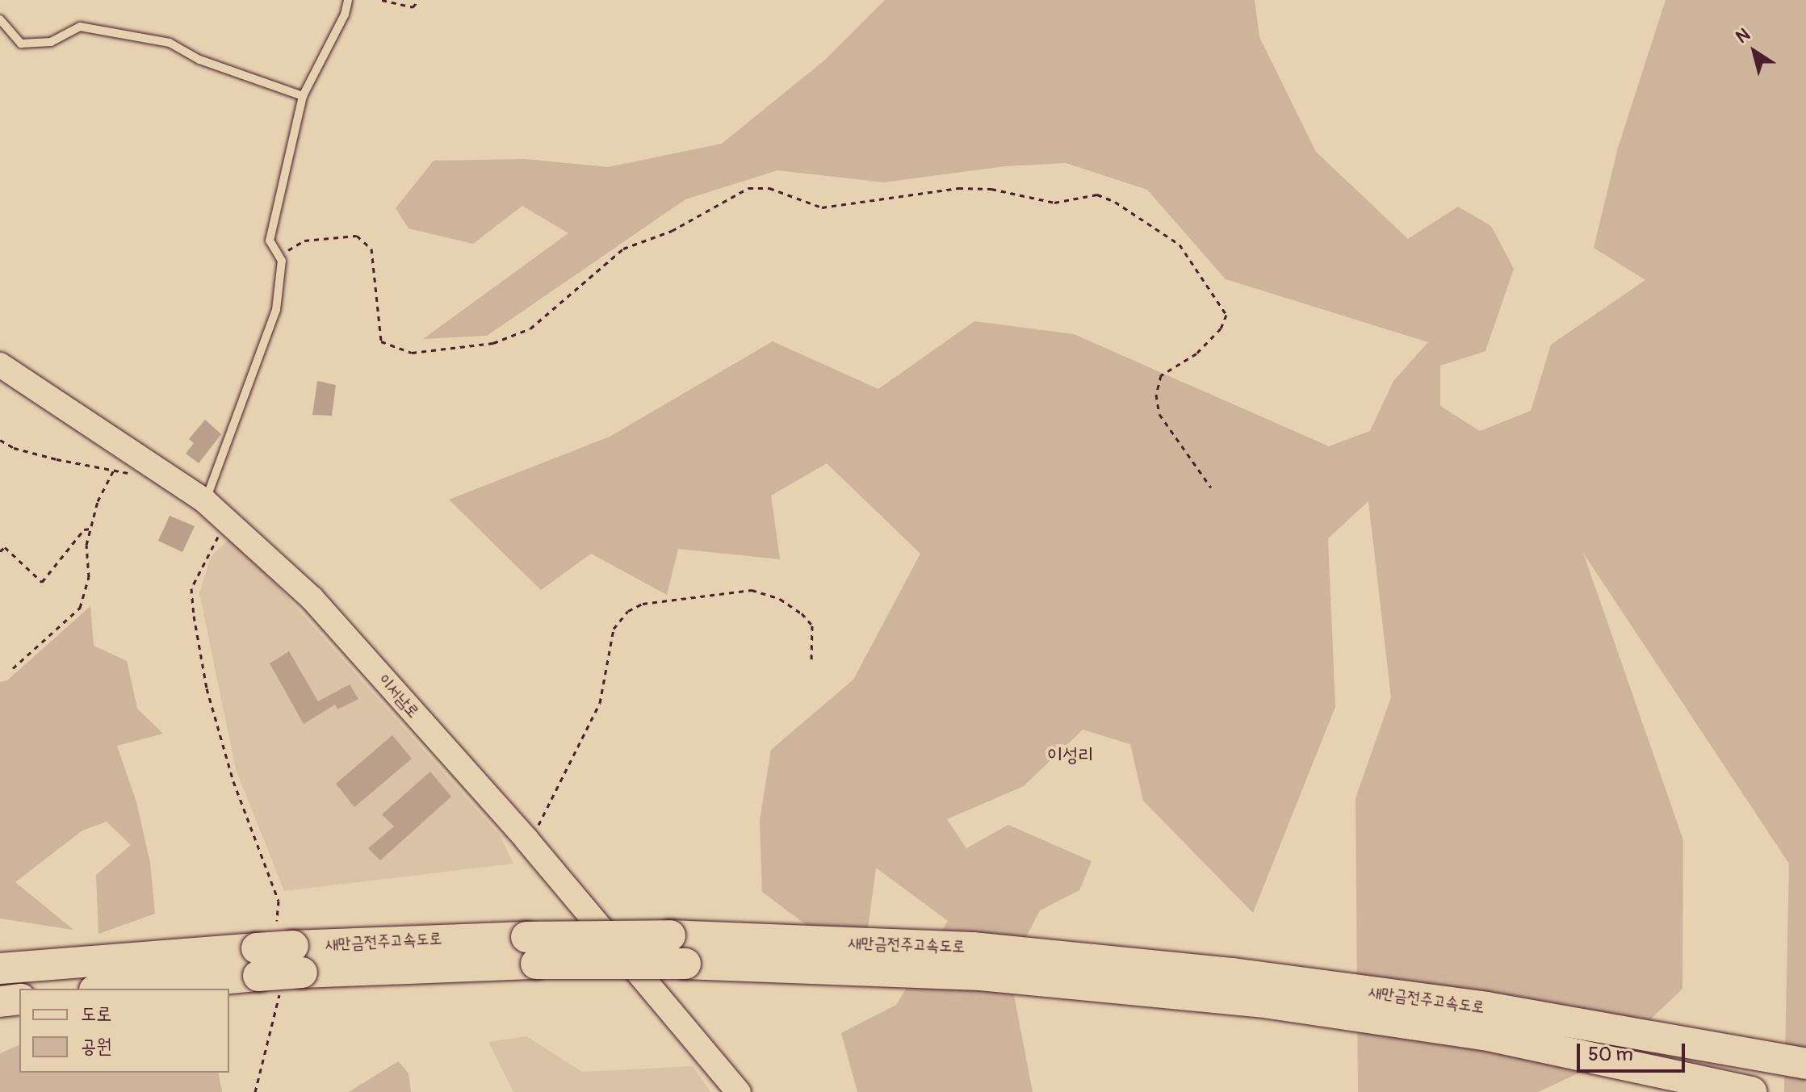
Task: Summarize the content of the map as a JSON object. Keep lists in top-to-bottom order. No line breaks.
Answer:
{"streets":{"highway":["새만금전주고속도로"],"main road":["이서남로"]},"districts":["이성리"],"legend":["도로","공원"],"scale_bar":"50 m","north":"top left"}
